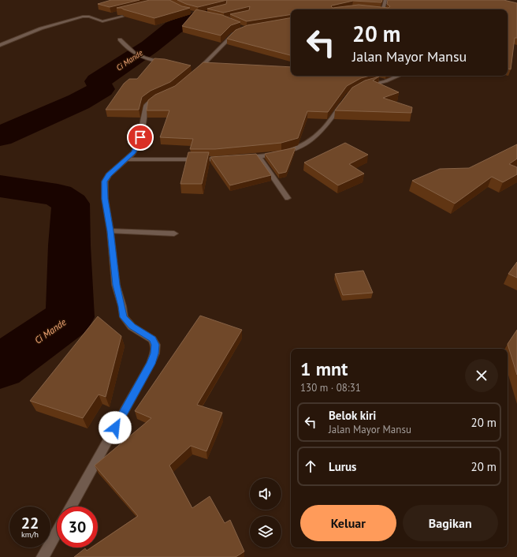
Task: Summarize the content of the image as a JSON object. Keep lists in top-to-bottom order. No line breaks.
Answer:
{"water":["Ci Mande"],"page":{"turn":["20 m","Jalan Mayor Mansu"],"heading":["1 mnt","130 m · 08:31"],"list":[{"name":"Belok kiri","note":"Jalan Mayor Mansu","value":"20 m"},{"name":"Lurus","value":"20 m"}],"buttons":["Keluar","Bagikan"],"speed":"22 km/h","limit":"30"}}
